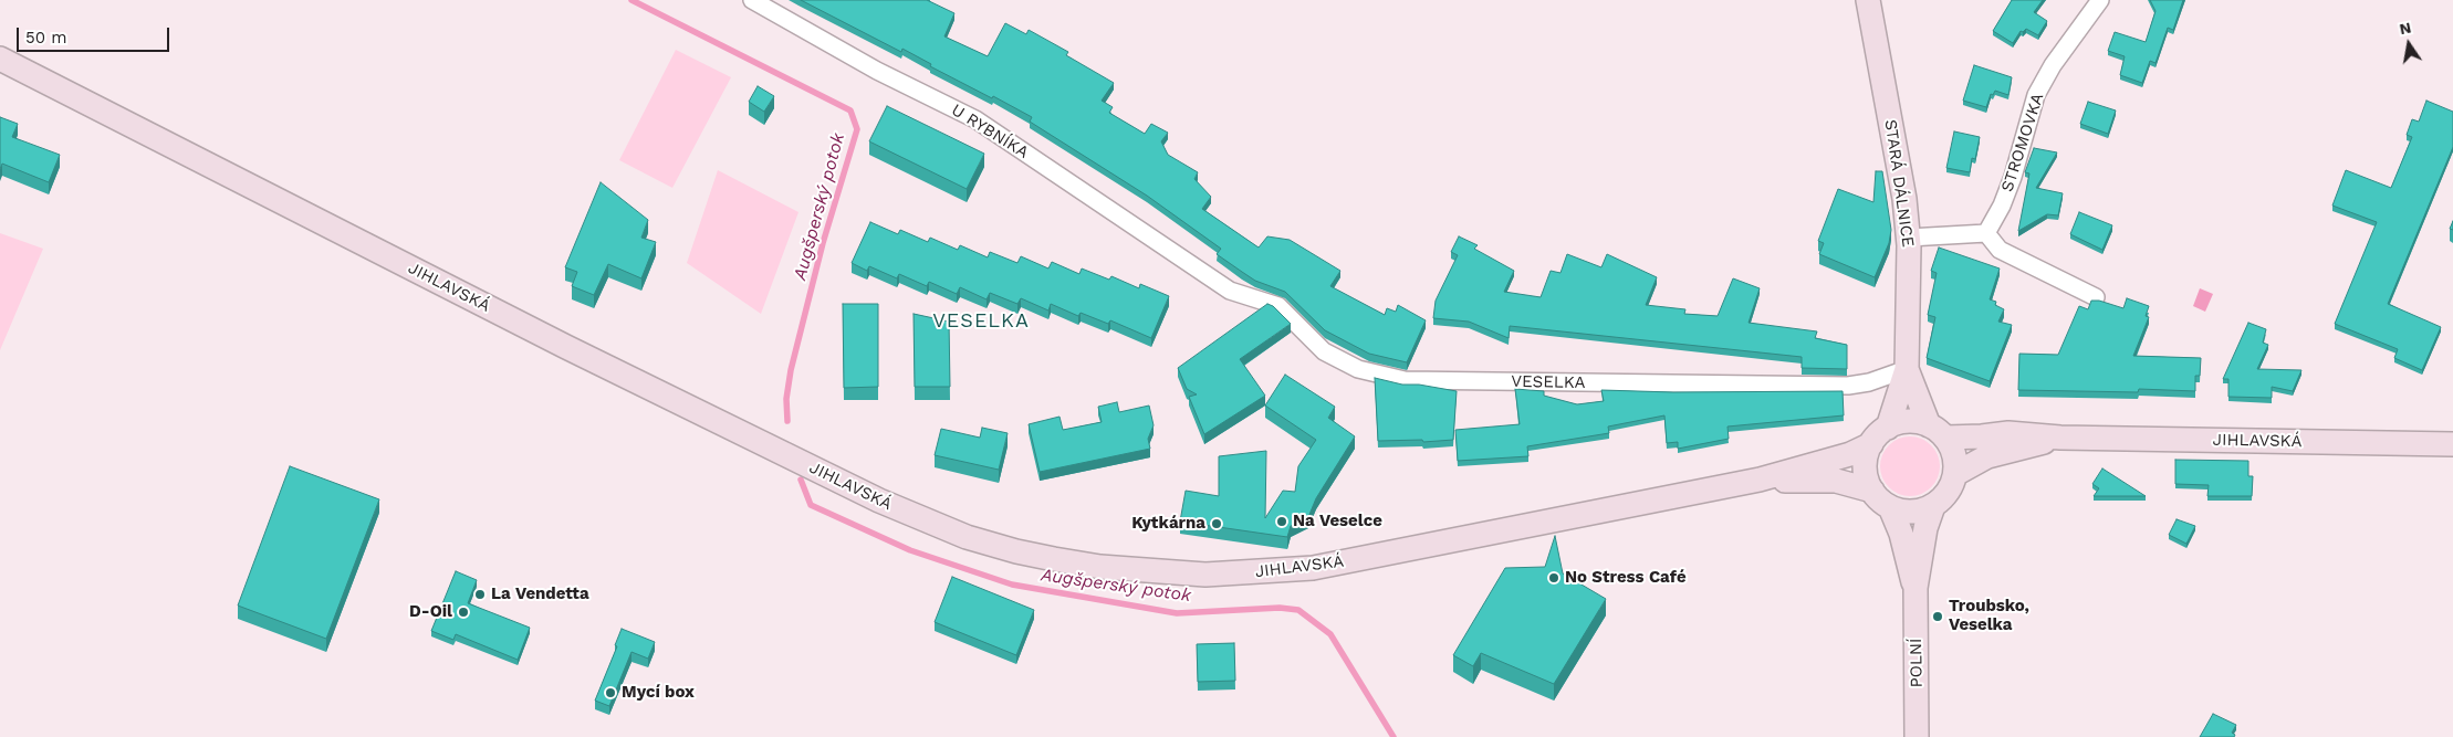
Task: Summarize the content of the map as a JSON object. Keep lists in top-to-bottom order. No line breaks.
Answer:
{"streets":{"main road":["STARÁ DÁLNICE","JIHLAVSKÁ","POLNÍ"],"street":["U RYBNÍKA","STROMOVKA","VESELKA"]},"crossings":[["U RYBNÍKA","VESELKA"],["STARÁ DÁLNICE","JIHLAVSKÁ"],["STARÁ DÁLNICE","VESELKA"],["STARÁ DÁLNICE","POLNÍ"],["JIHLAVSKÁ","POLNÍ"]],"districts":["VESELKA"],"water":["Augšperský potok"],"places":["Na Veselce","Kytkárna","No Stress Café","La Vendetta","D-Oil","Troubsko, Veselka","Mycí box"],"scale_bar":"50 m","north":"top"}
